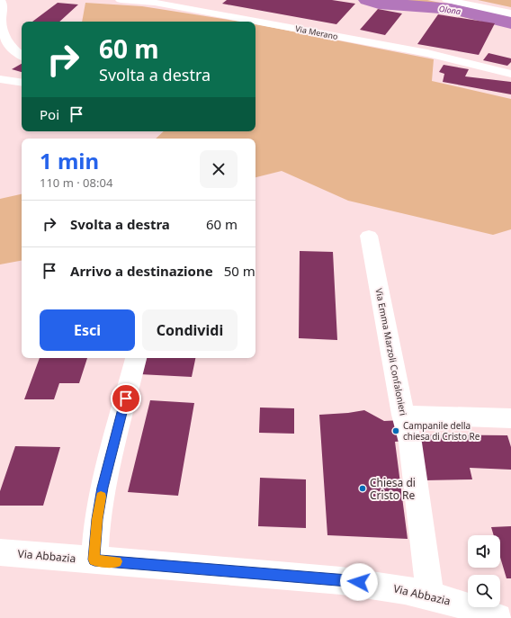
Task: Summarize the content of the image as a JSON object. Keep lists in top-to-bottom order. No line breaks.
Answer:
{"streets":{"street":["Via Merano","Via Emma Marzoli Confalonieri","Via Abbazia"]},"crossings":[["Via Emma Marzoli Confalonieri","Via Abbazia"]],"water":["Olona"],"places":["Campanile della chiesa di Cristo Re","Chiesa di Cristo Re"],"page":{"turn":["60 m","Svolta a destra"],"then":"Poi","heading":["1 min","110 m · 08:04"],"list":[{"name":"Svolta a destra","value":"60 m"},{"name":"Arrivo a destinazione","value":"50 m"}],"buttons":["Esci","Condividi"]}}
